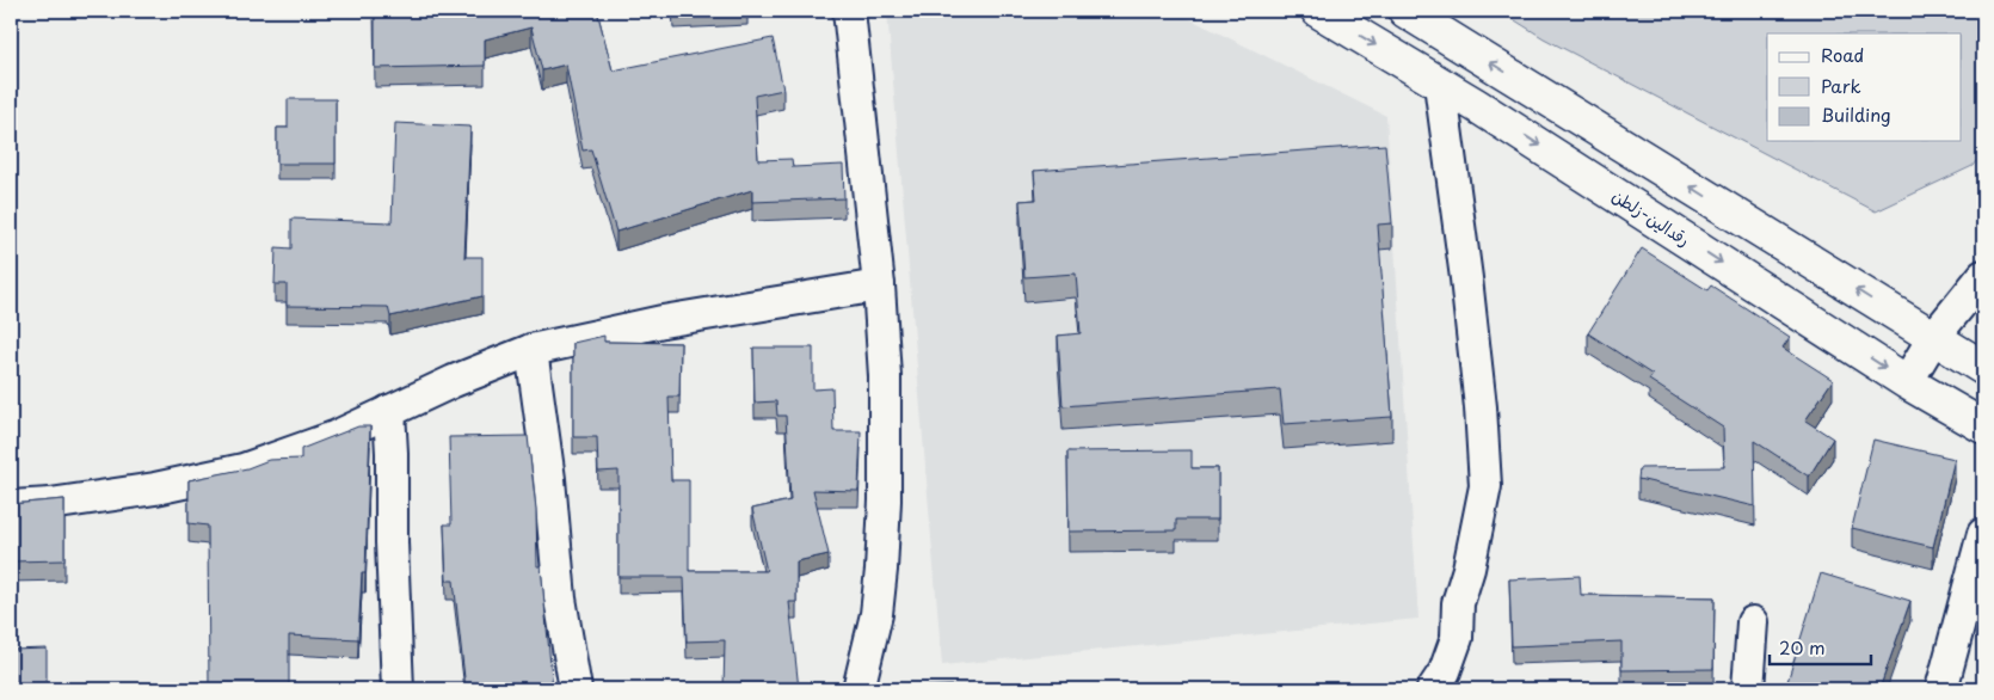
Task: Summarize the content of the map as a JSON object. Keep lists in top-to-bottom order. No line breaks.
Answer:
{"streets":{"main road":["رقدالين-زلطن"]},"legend":["Road","Park","Building"],"scale_bar":"20 m"}
